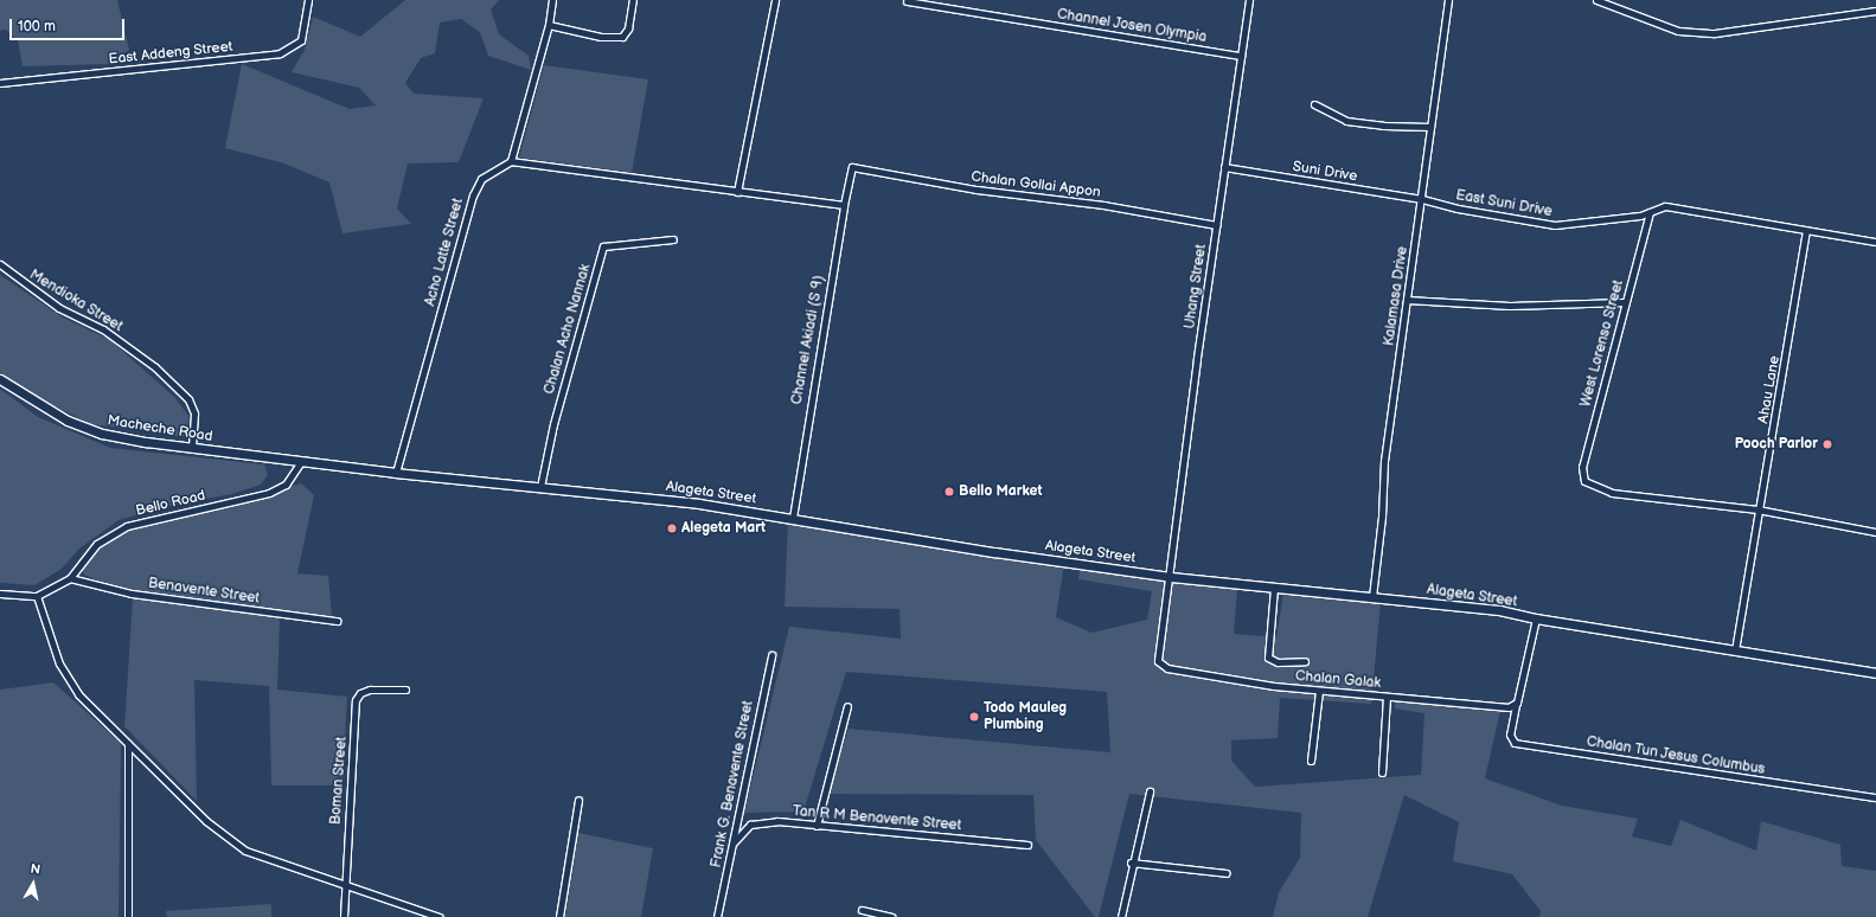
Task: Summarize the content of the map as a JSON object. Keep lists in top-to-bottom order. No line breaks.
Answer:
{"streets":{"main road":["Macheche Road","Alageta Street"],"street":["Channel Josen Olympia","East Addeng Street","Suni Drive","Chalan Gollai Appon","East Suni Drive","Acho Latte Street","Uhang Street","Kalamasa Drive","Mendioka Street","Chalan Acho Nannak","Channel Akiadi (S 9)","West Lorenso Street","Ahau Lane","Bello Road","Benavente Street","Chalan Galak","Chalan Tun Jesus Columbus","Boman Street","Frank G. Benavente Street","Tan R M Benavente Street"]},"crossings":[["Channel Josen Olympia","Uhang Street"],["Suni Drive","East Suni Drive"],["Suni Drive","Uhang Street"],["Suni Drive","Kalamasa Drive"],["Chalan Gollai Appon","Uhang Street"],["Chalan Gollai Appon","Channel Akiadi (S 9)"],["East Suni Drive","Kalamasa Drive"],["East Suni Drive","West Lorenso Street"],["East Suni Drive","Ahau Lane"],["Acho Latte Street","Alageta Street"],["Uhang Street","Alageta Street"],["Uhang Street","Chalan Galak"],["Kalamasa Drive","Alageta Street"],["Mendioka Street","Macheche Road"],["Chalan Acho Nannak","Alageta Street"],["Channel Akiadi (S 9)","Alageta Street"],["West Lorenso Street","Ahau Lane"],["Ahau Lane","Alageta Street"],["Macheche Road","Alageta Street"],["Macheche Road","Bello Road"],["Alageta Street","Bello Road"],["Alageta Street","Chalan Galak"],["Bello Road","Benavente Street"],["Chalan Galak","Chalan Tun Jesus Columbus"],["Frank G. Benavente Street","Tan R M Benavente Street"]],"places":["Pooch Parlor","Bello Market","Alegeta Mart","Todo Mauleg Plumbing"],"scale_bar":"100 m","north":"top"}
